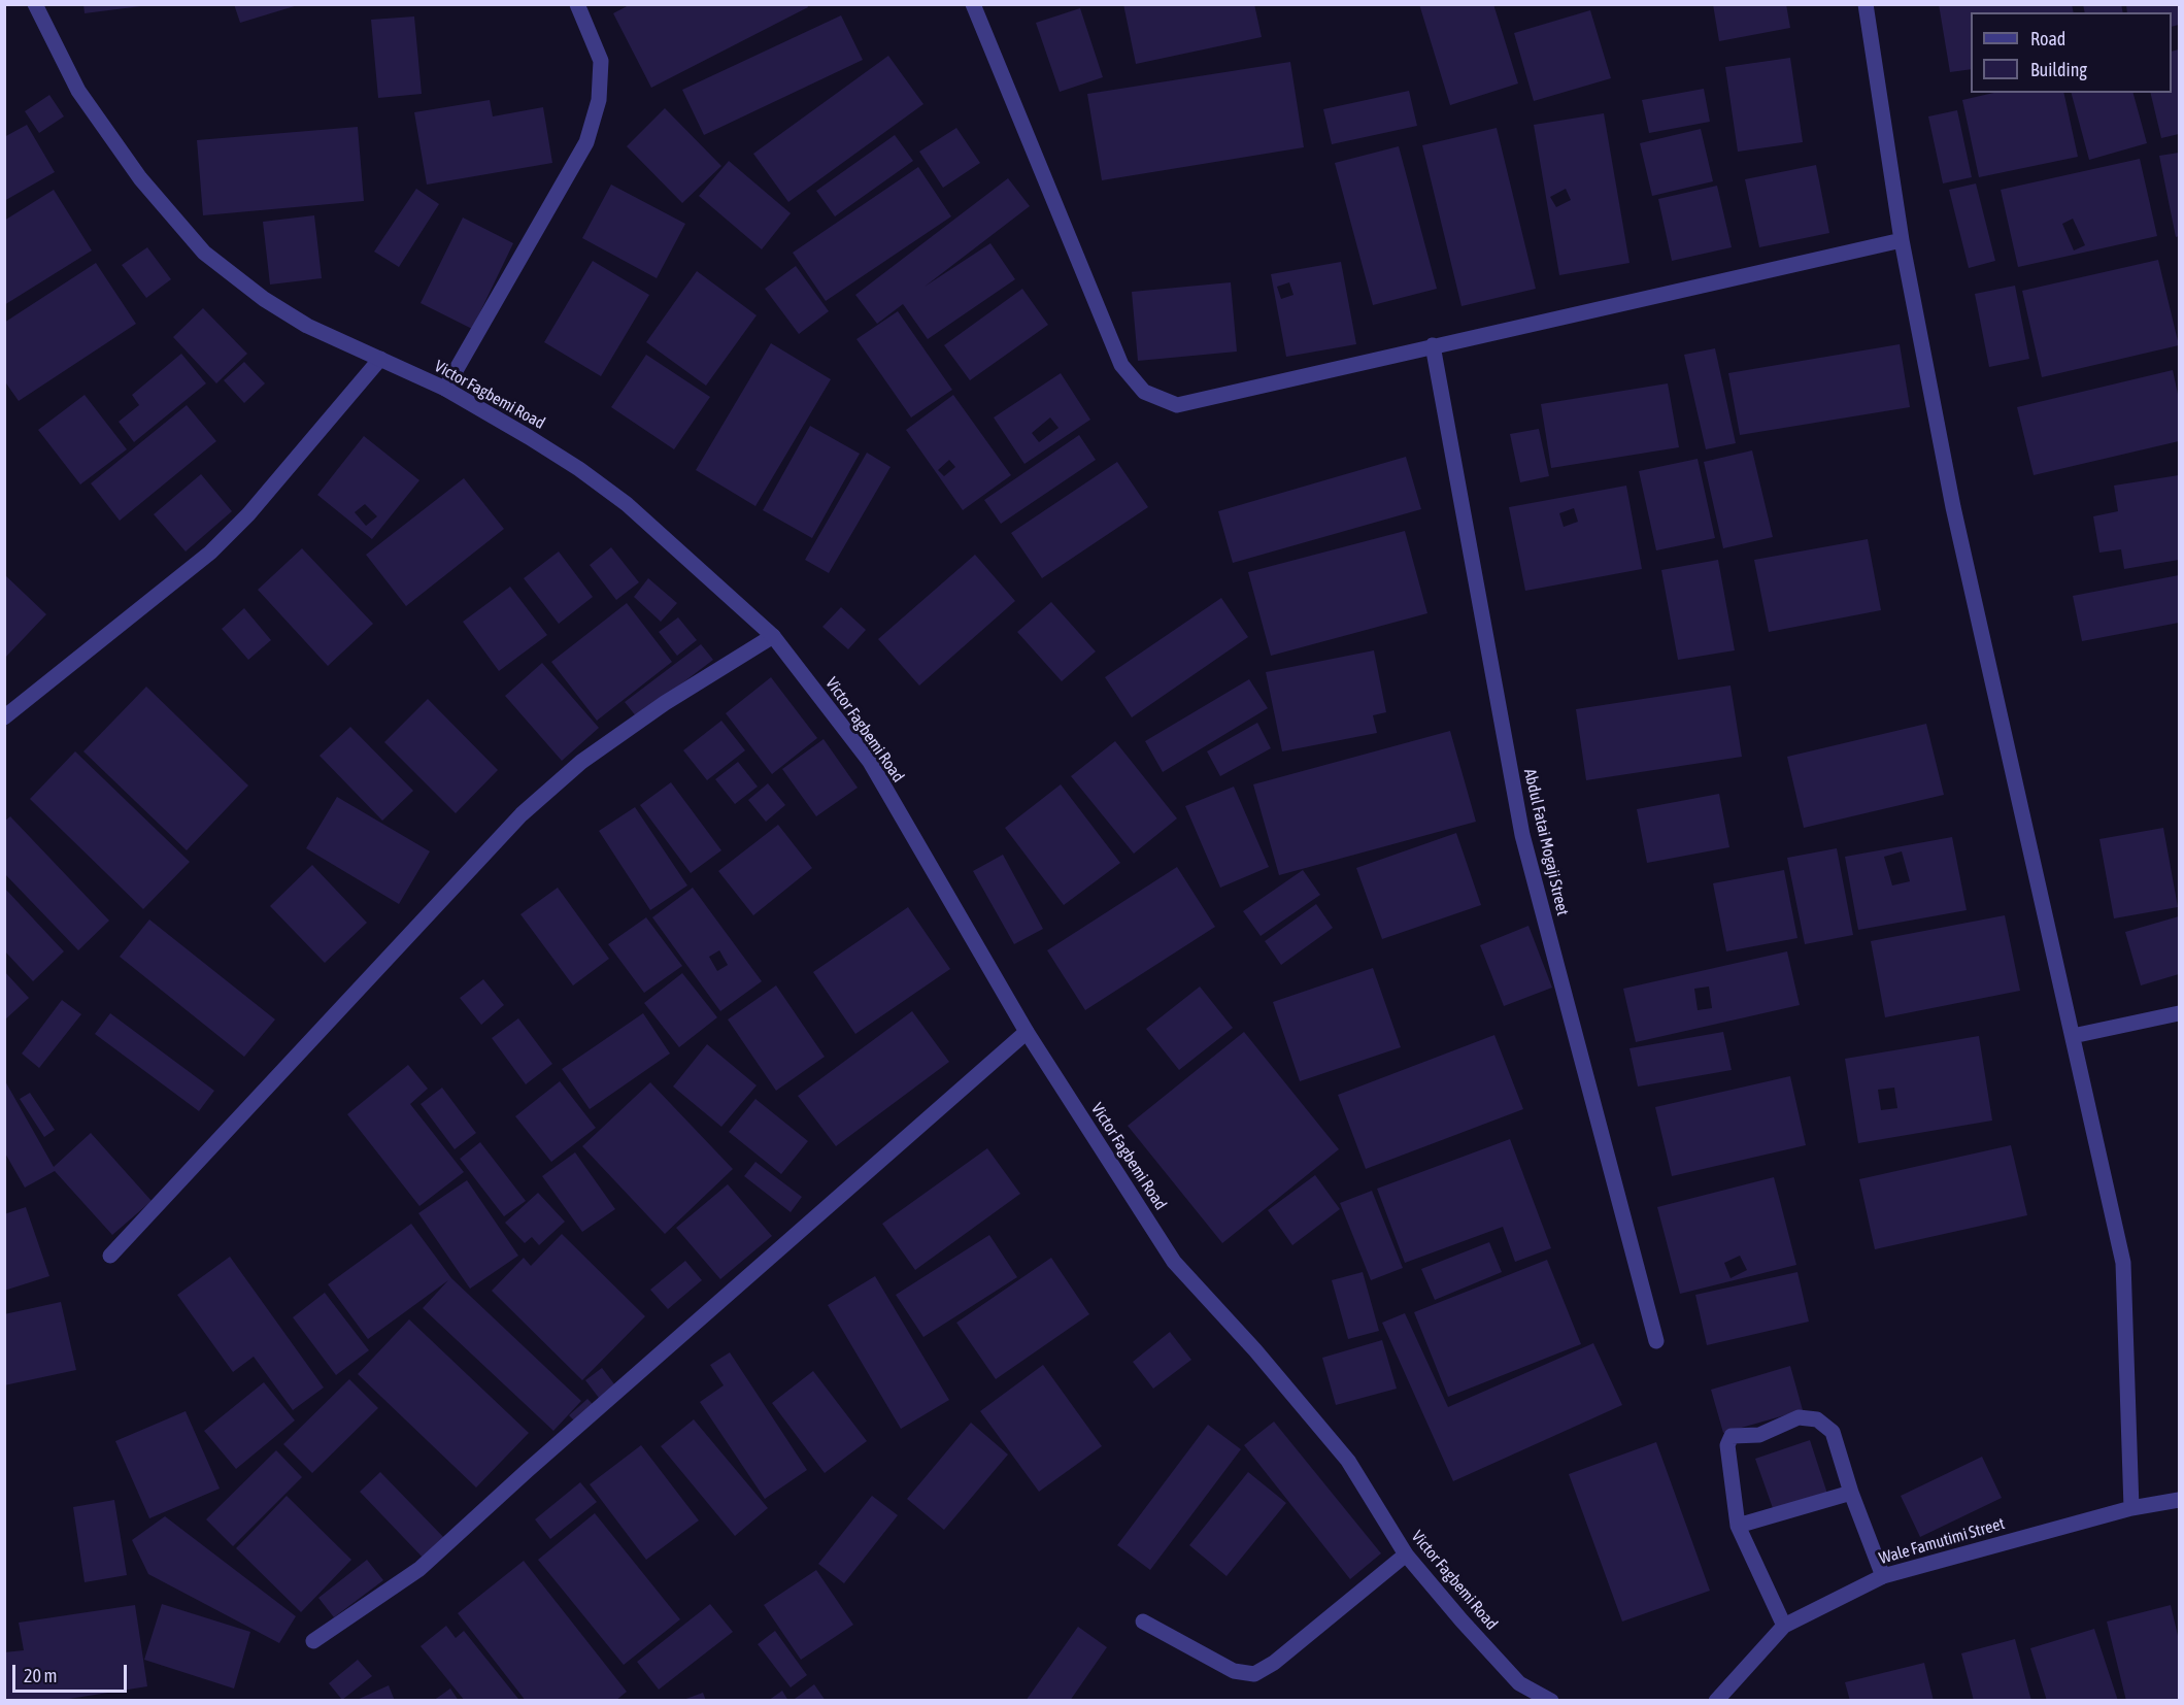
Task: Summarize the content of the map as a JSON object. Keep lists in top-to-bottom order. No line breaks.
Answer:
{"streets":{"street":["Victor Fagbemi Road","Abdul Fatai Mogaji Street","Wale Famutimi Street"]},"legend":["Road","Building"],"scale_bar":"20 m"}
